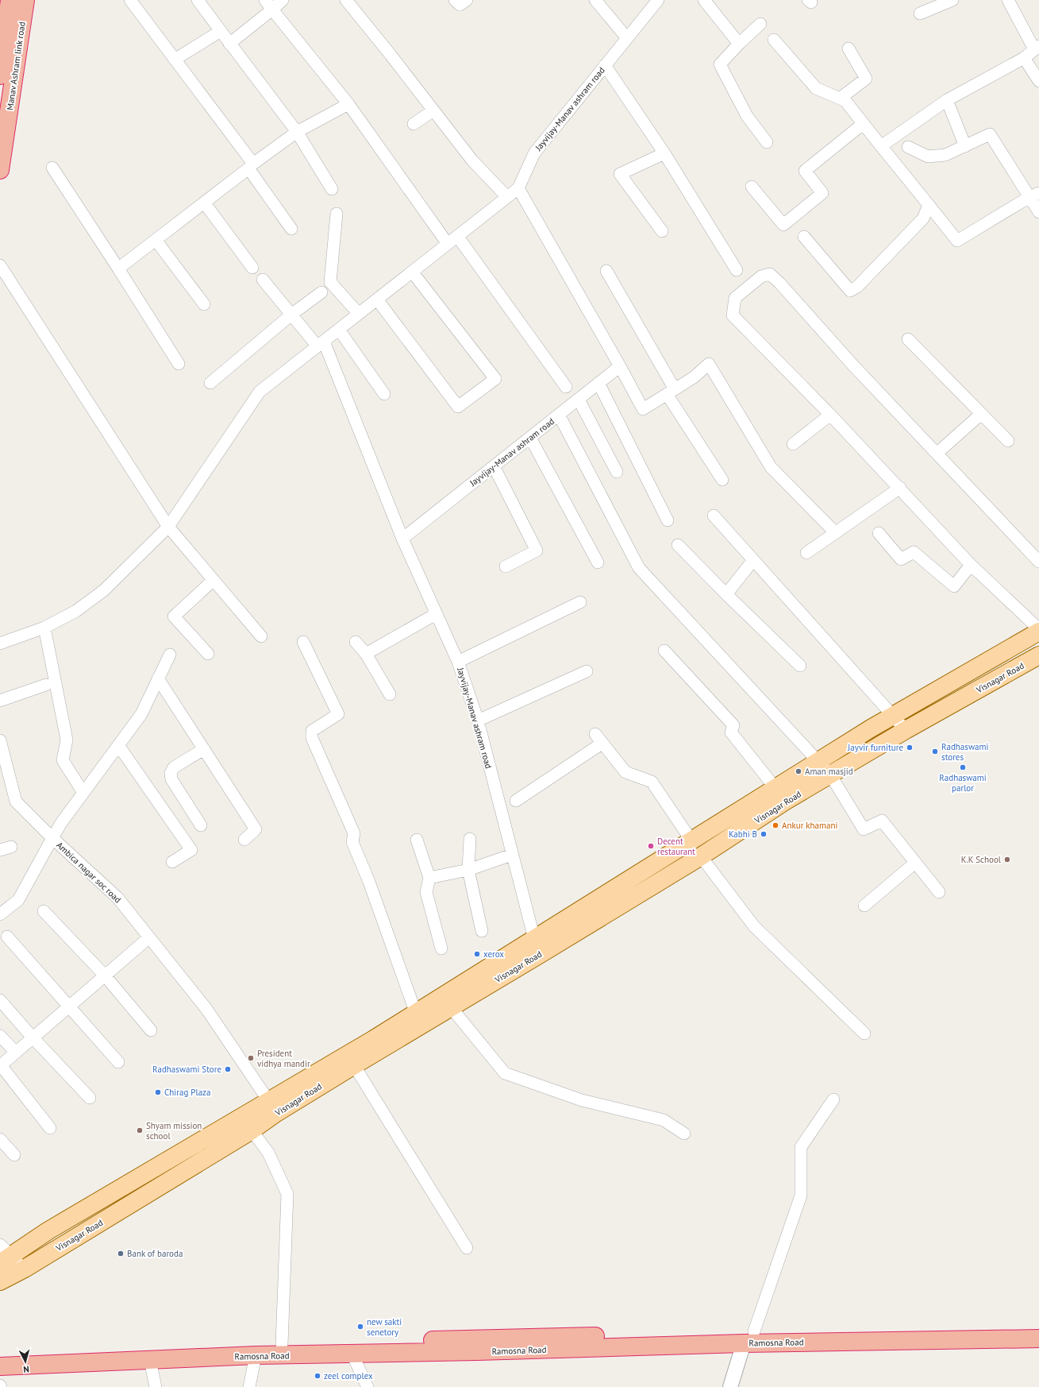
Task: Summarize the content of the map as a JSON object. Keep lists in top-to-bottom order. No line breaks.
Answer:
{"streets":{"highway":["Manav Ashram link road","Ramosna Road"],"main road":["Visnagar Road"],"street":["Jayvijay-Manav ashram road","Ambica nagar soc road"]},"crossings":[["Jayvijay-Manav ashram road","Visnagar Road"],["Visnagar Road","Ambica nagar soc road"]],"places":["Jayvir furniture","Radhaswami stores","Radhaswami parlor","Aman masjid","Ankur khamani","Kabhi B","Decent restaurant","K.K School","xerox","President vidhya mandir","Radhaswami Store","Chirag Plaza","Shyam mission school","Bank of baroda","new sakti senetory","zeel complex"],"north":"bottom"}
